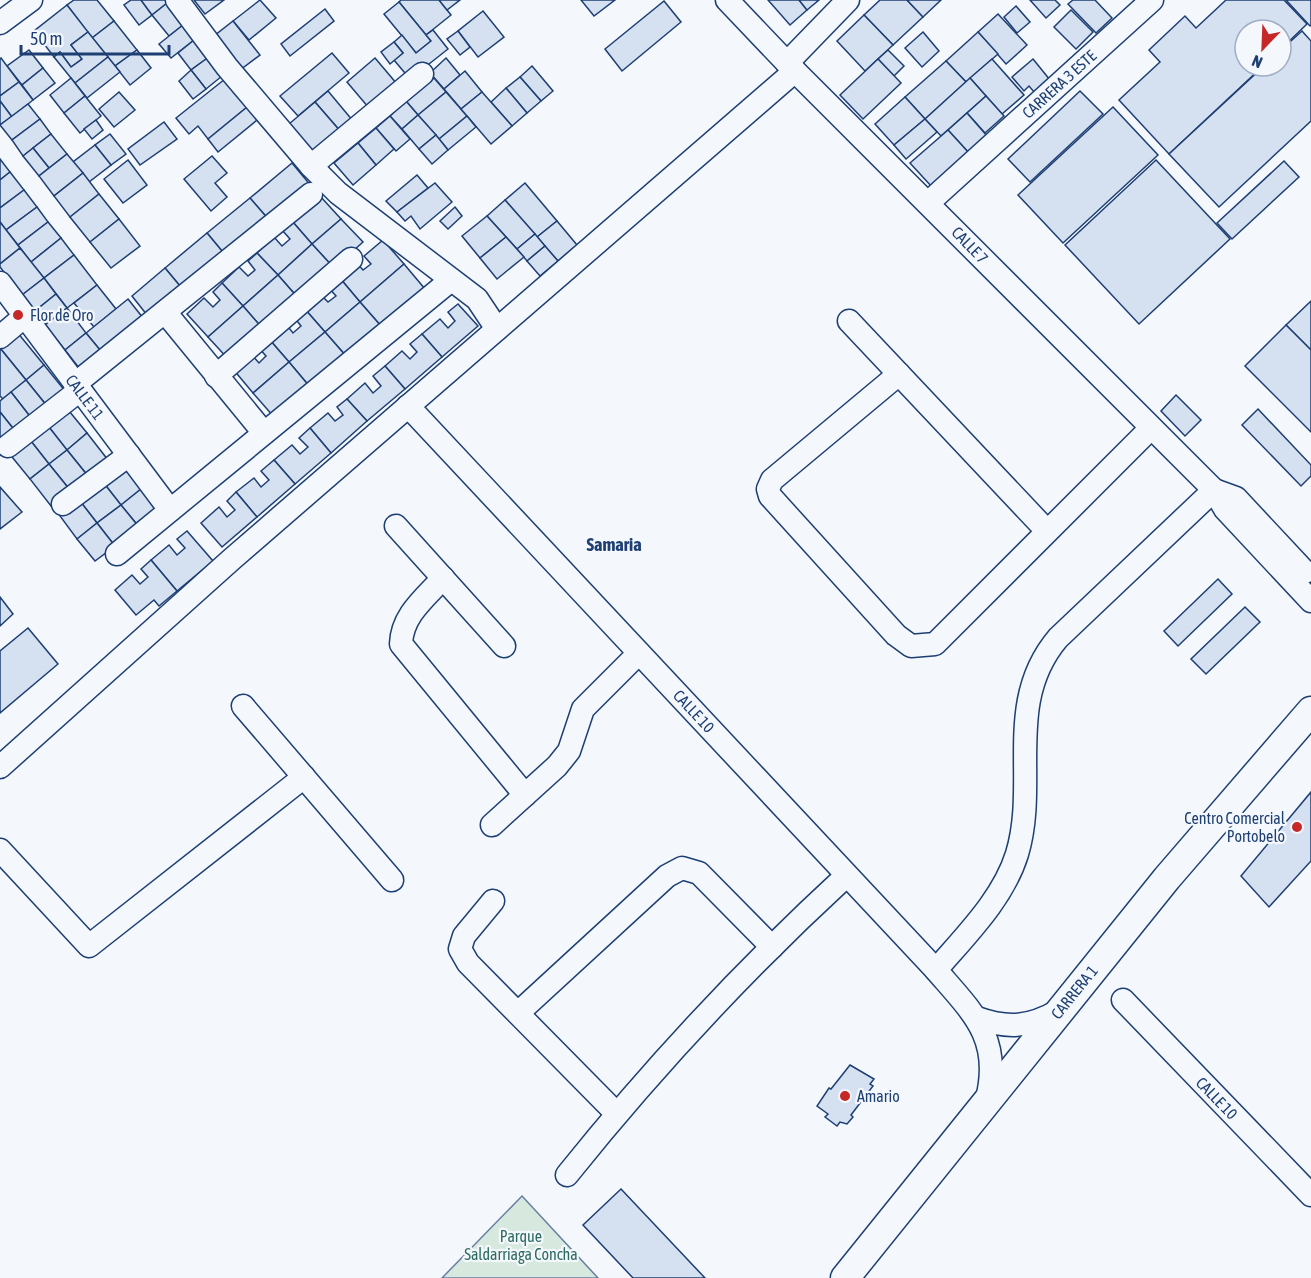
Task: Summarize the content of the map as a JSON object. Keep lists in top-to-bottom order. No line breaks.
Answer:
{"streets":{"main road":["CARRERA 1"],"street":["CARRERA 3 ESTE","CALLE 7","CALLE 11","CALLE 10"]},"crossings":[["CARRERA 3 ESTE","CALLE 7"],["CALLE 10","CARRERA 1"]],"districts":["Samaria"],"parks":["Parque Saldarriaga Concha"],"places":["Flor de Oro","Centro Comercial Portobelo","Amario"],"scale_bar":"50 m","north":"bottom left"}
